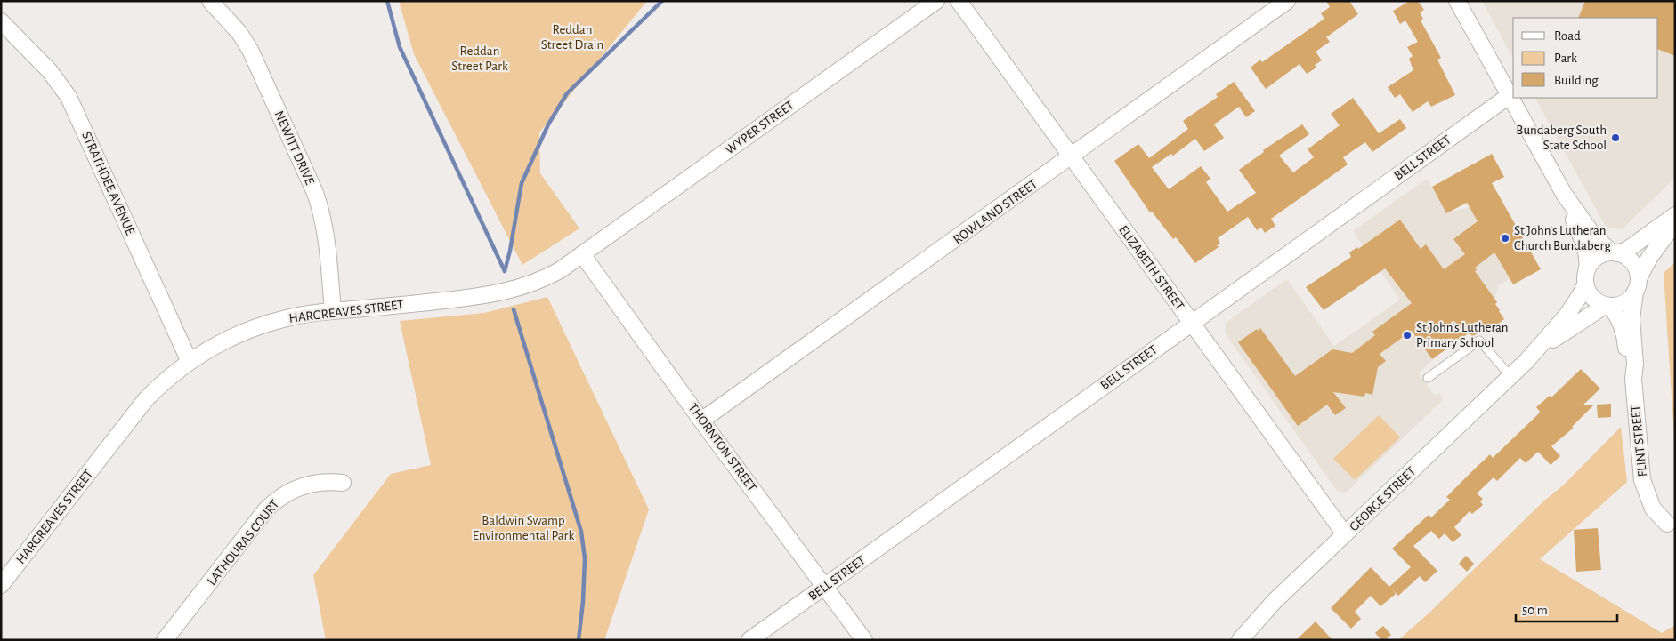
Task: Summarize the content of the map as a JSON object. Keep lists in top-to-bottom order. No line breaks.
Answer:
{"streets":{"street":["WYPER STREET","NEWITT DRIVE","BELL STREET","STRATHDEE AVENUE","ROWLAND STREET","ELIZABETH STREET","HARGREAVES STREET","FLINT STREET","THORNTON STREET","GEORGE STREET","LATHOURAS COURT"]},"crossings":[["WYPER STREET","HARGREAVES STREET"],["WYPER STREET","THORNTON STREET"],["NEWITT DRIVE","HARGREAVES STREET"],["BELL STREET","ELIZABETH STREET"],["BELL STREET","THORNTON STREET"],["STRATHDEE AVENUE","HARGREAVES STREET"],["ROWLAND STREET","ELIZABETH STREET"],["ROWLAND STREET","THORNTON STREET"],["ELIZABETH STREET","GEORGE STREET"],["HARGREAVES STREET","THORNTON STREET"],["FLINT STREET","GEORGE STREET"]],"parks":["Reddan Street Drain","Reddan Street Park","Baldwin Swamp Environmental Park"],"places":["Bundaberg South State School","St John's Lutheran Church Bundaberg","St John's Lutheran Primary School"],"legend":["Road","Park","Building"],"scale_bar":"50 m"}
